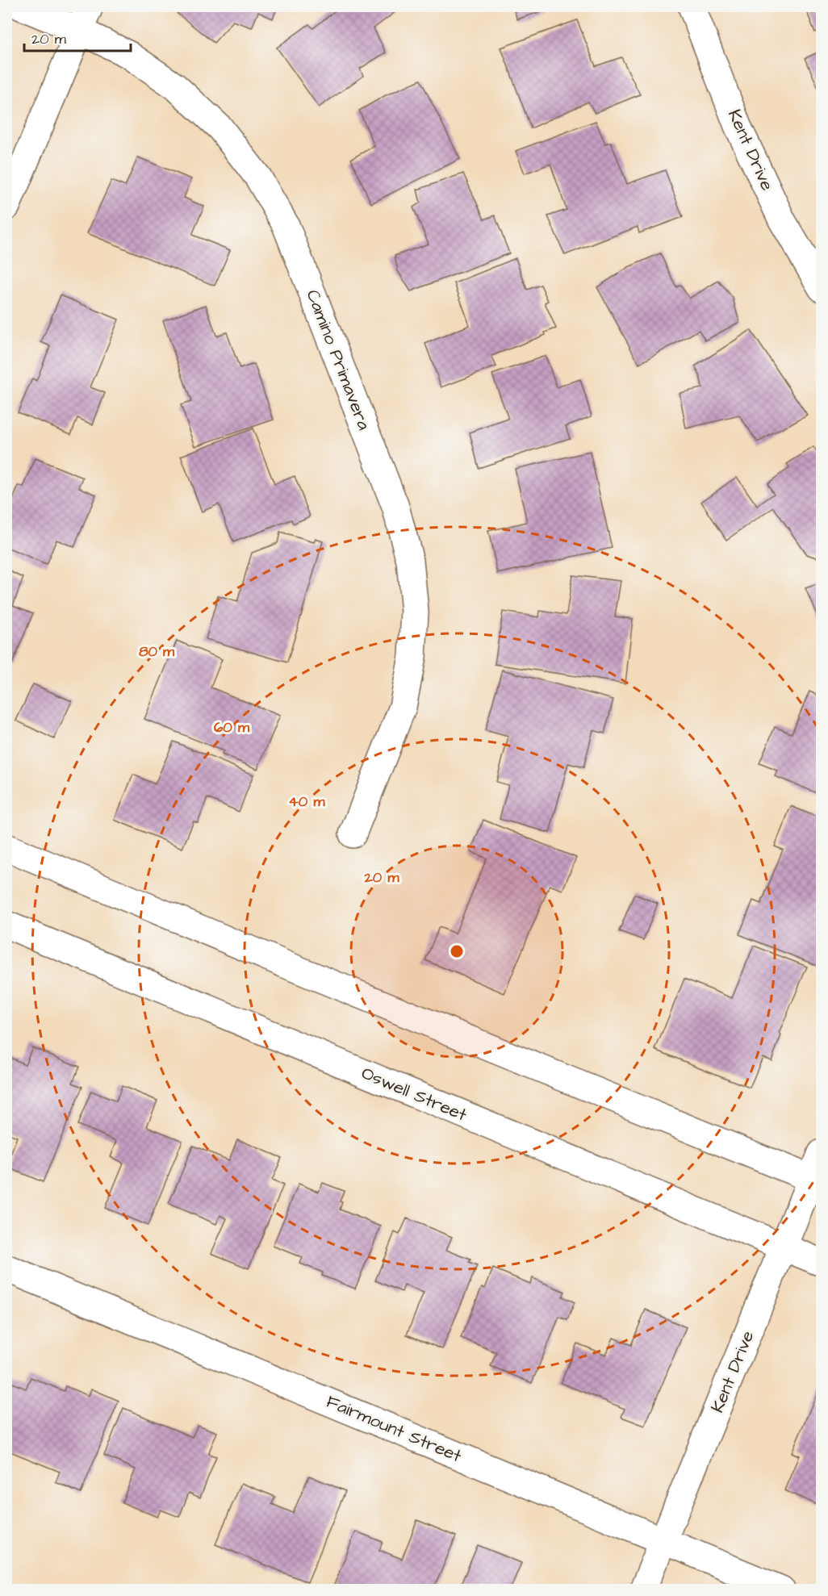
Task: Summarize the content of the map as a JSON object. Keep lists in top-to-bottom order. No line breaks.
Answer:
{"streets":{"street":["Kent Drive","Camino Primavera","Oswell Street","Fairmount Street"]},"crossings":[["Kent Drive","Oswell Street"],["Kent Drive","Fairmount Street"]],"scale_bar":"20 m","rings":["80 m","60 m","40 m","20 m"]}
